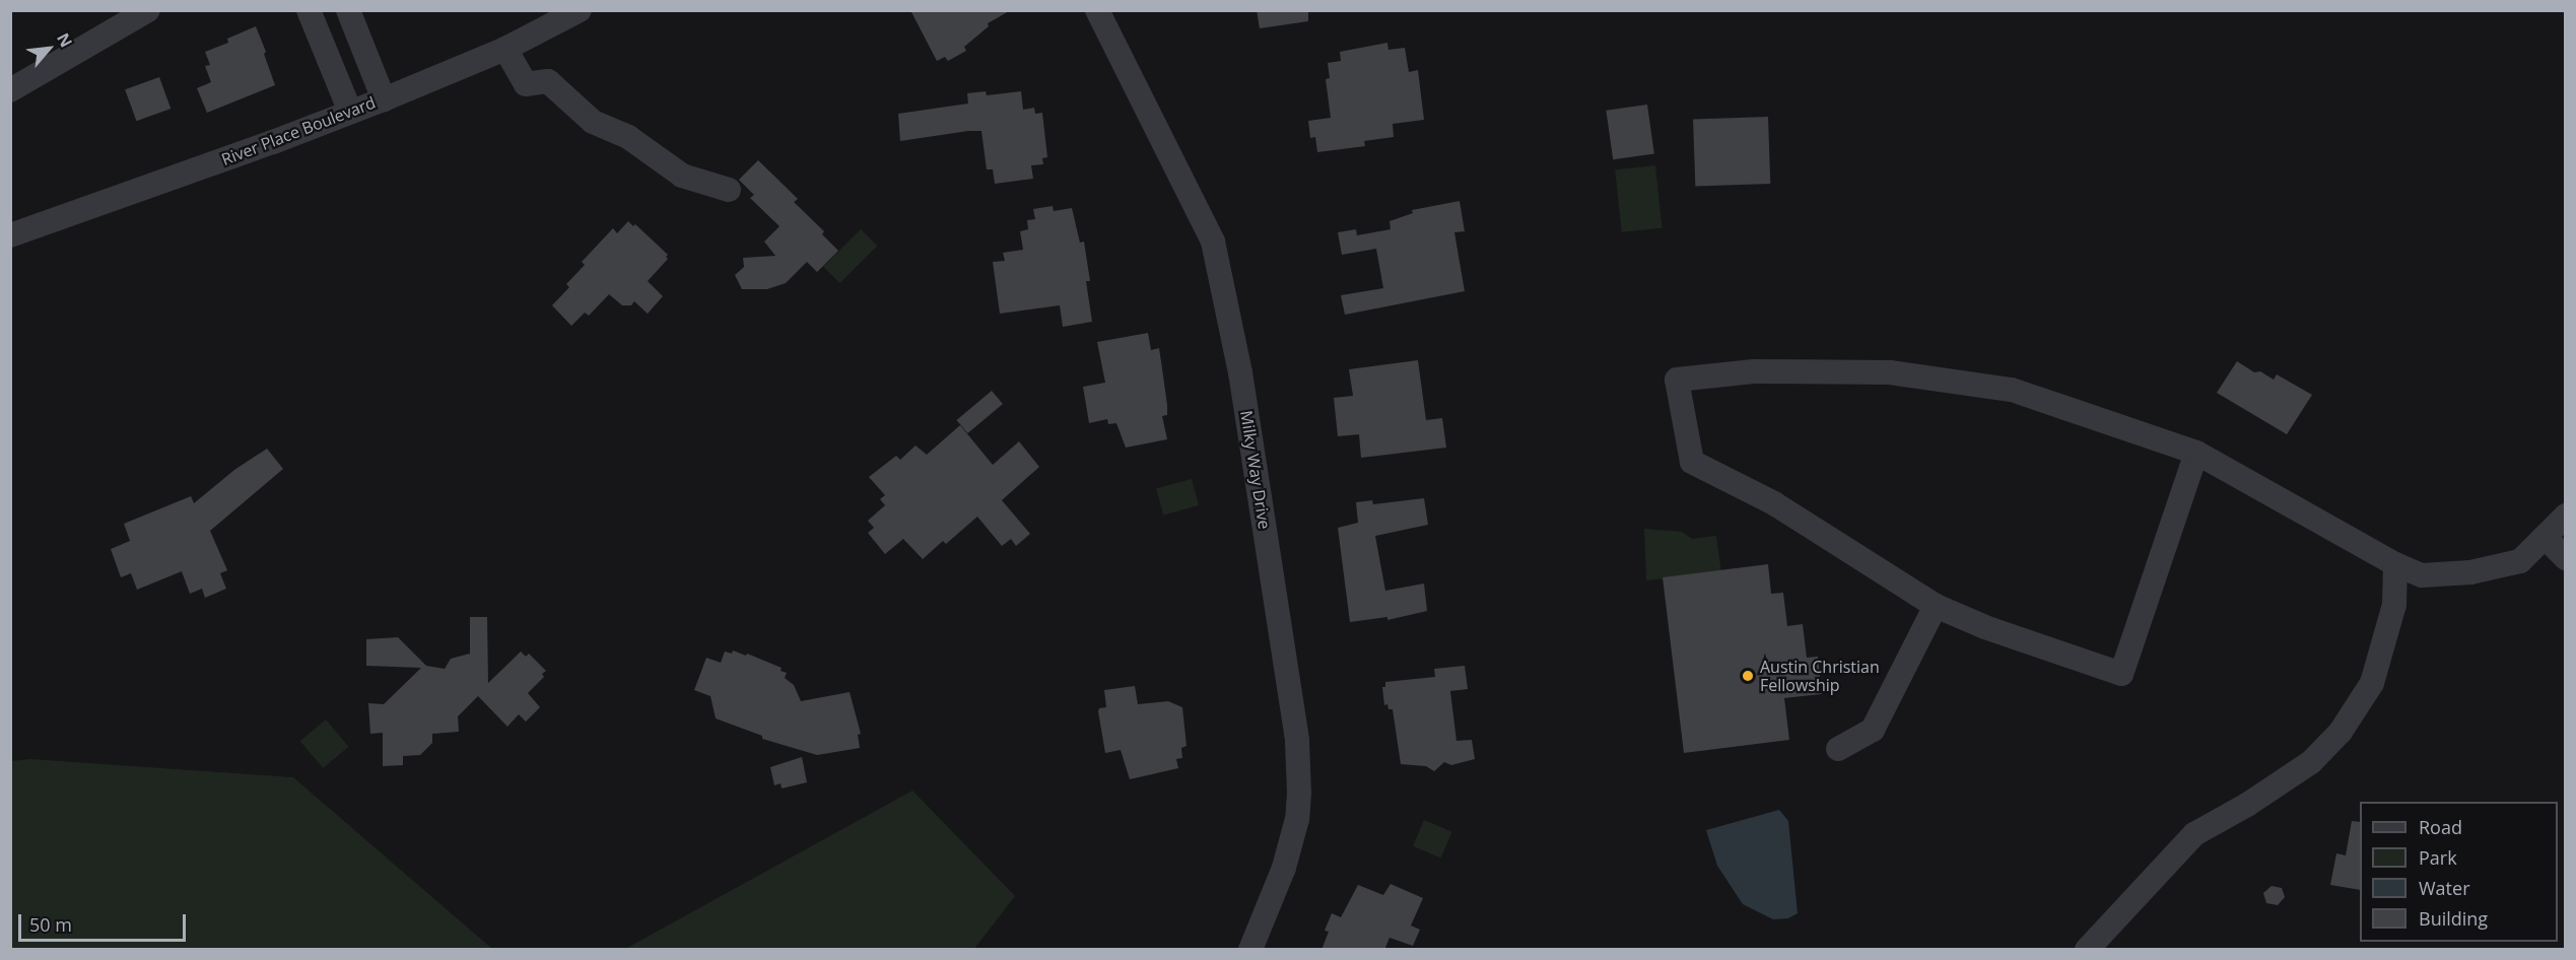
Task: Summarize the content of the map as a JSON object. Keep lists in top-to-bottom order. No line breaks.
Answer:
{"streets":{"street":["River Place Boulevard","Milky Way Drive"]},"places":["Austin Christian Fellowship"],"legend":["Road","Park","Water","Building"],"scale_bar":"50 m","north":"top right"}
